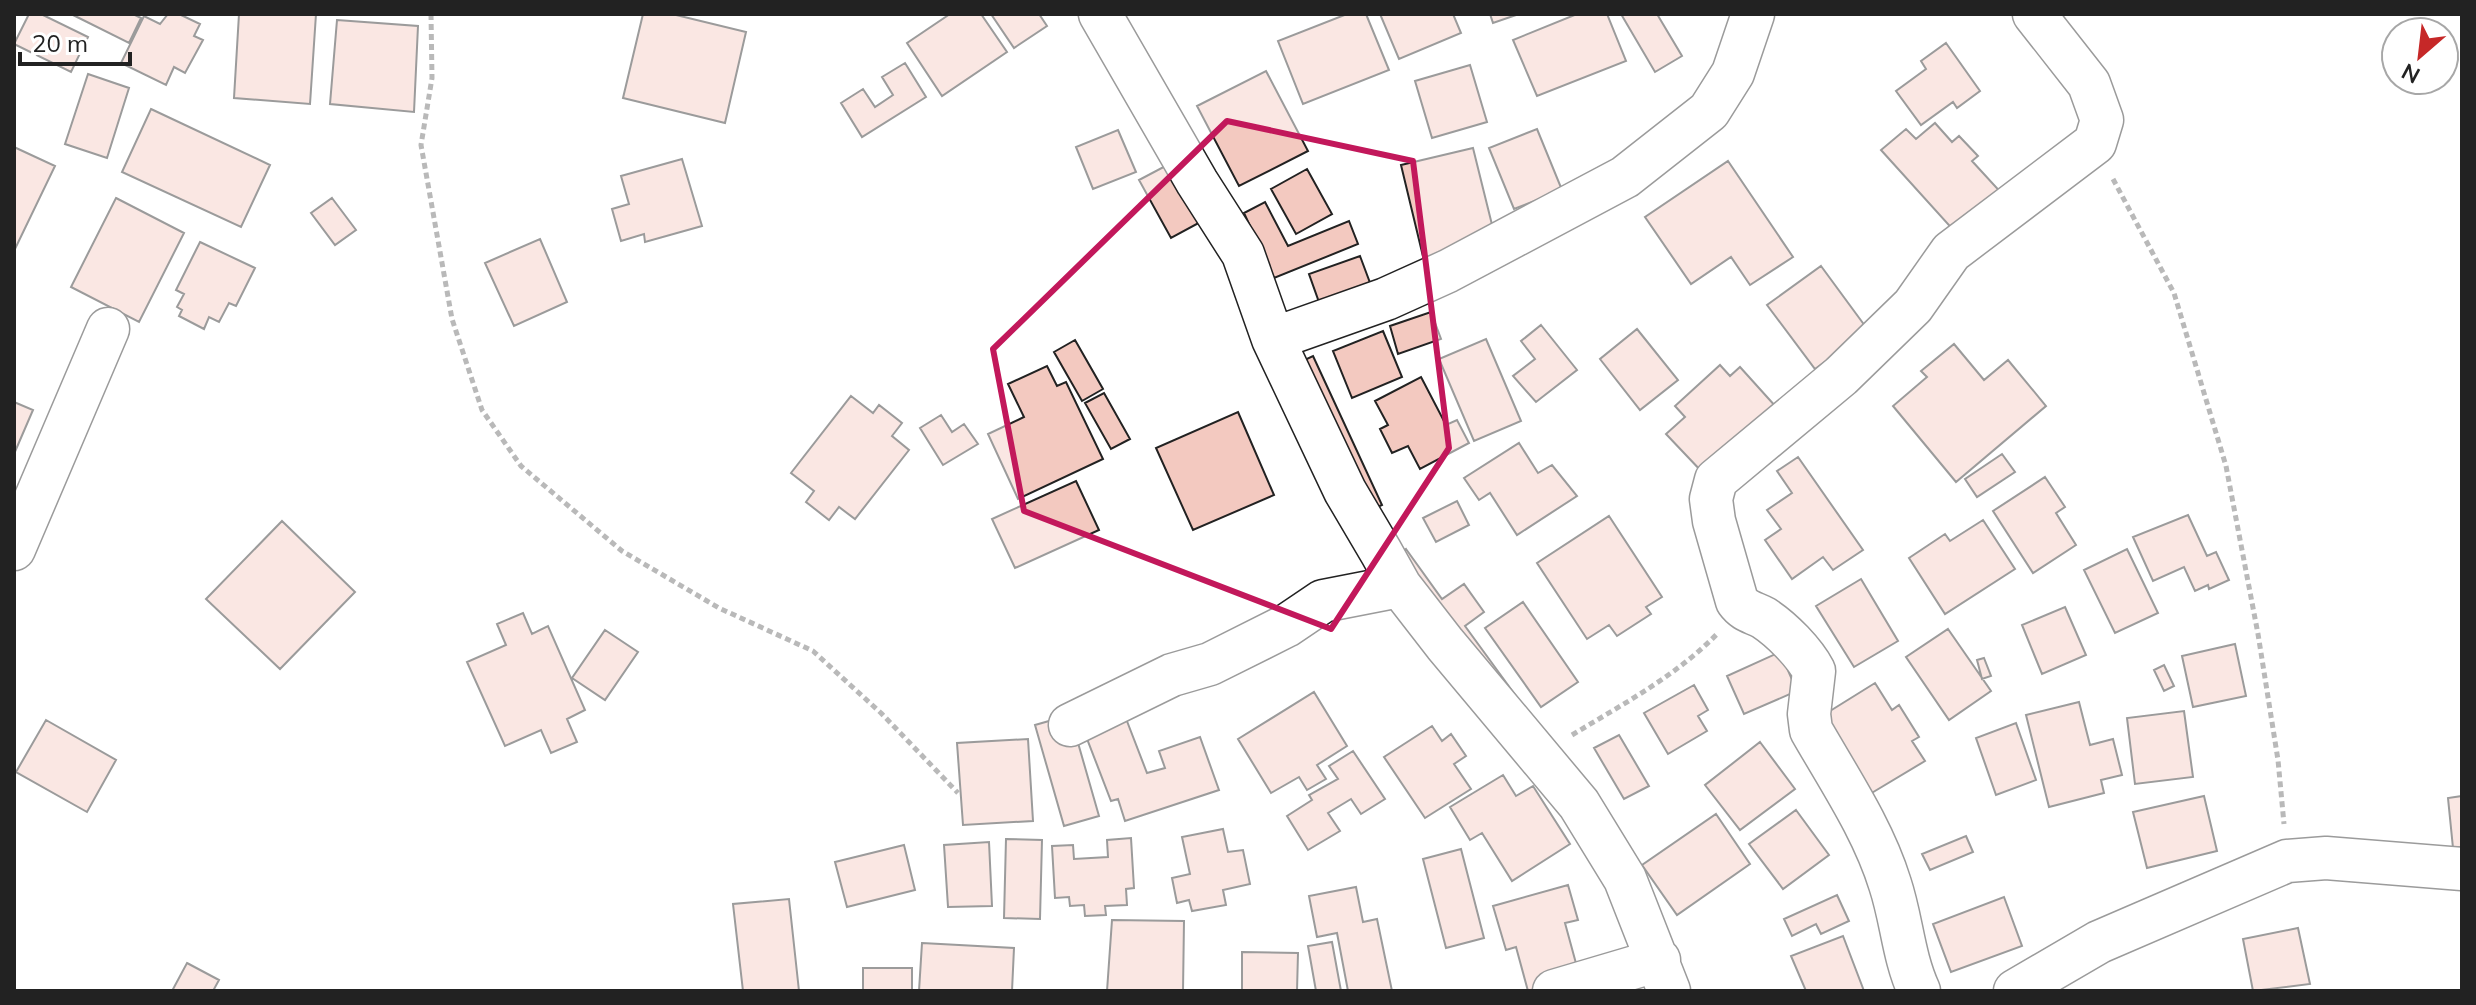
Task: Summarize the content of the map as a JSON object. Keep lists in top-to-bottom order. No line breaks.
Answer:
{"scale_bar":"20 m","north":"bottom left"}
